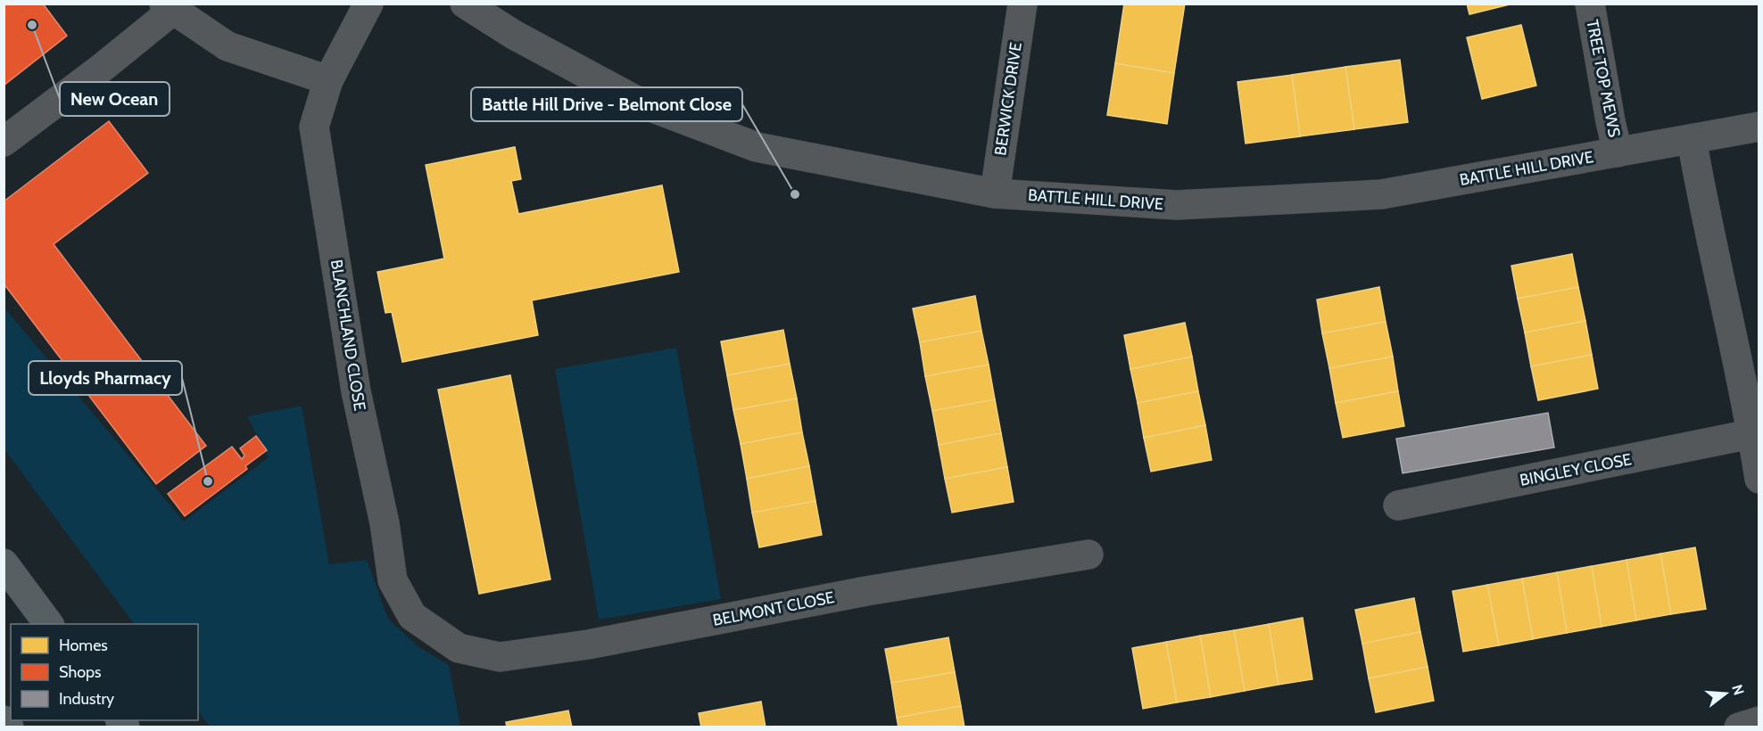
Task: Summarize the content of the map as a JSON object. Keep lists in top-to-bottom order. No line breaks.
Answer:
{"streets":{"street":["TREE TOP MEWS","BERWICK DRIVE","BATTLE HILL DRIVE","BLANCHLAND CLOSE","BINGLEY CLOSE","BELMONT CLOSE"]},"crossings":[["TREE TOP MEWS","BATTLE HILL DRIVE"],["BERWICK DRIVE","BATTLE HILL DRIVE"],["BLANCHLAND CLOSE","BELMONT CLOSE"]],"places":["New Ocean","Battle Hill Drive - Belmont Close","Lloyds Pharmacy"],"legend":["Homes","Shops","Industry"],"north":"right"}
